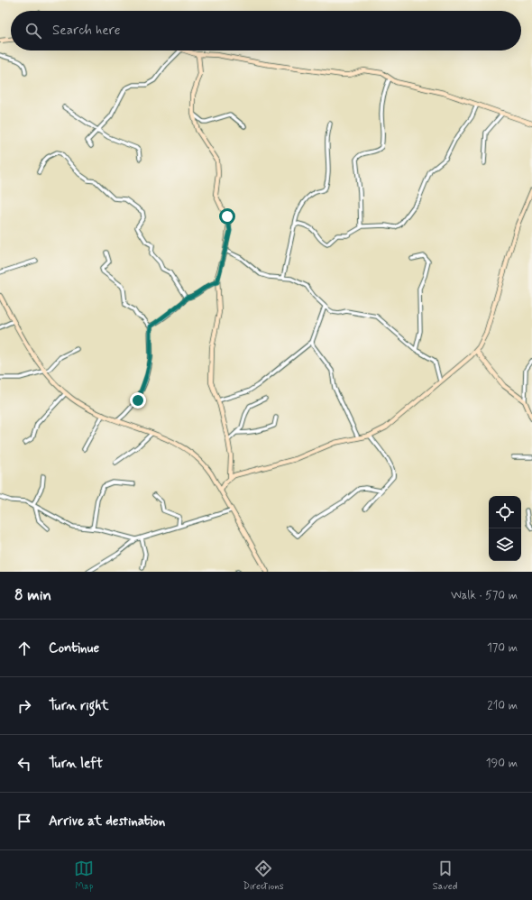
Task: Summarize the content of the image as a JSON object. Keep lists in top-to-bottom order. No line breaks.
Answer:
{"page":{"search":"Search here","heading":["8 min","Walk · 570 m"],"list":[["Continue","170 m"],["Turn right","210 m"],["Turn left","190 m"],"Arrive at destination"],"nav":["Map","Directions","Saved"]}}
